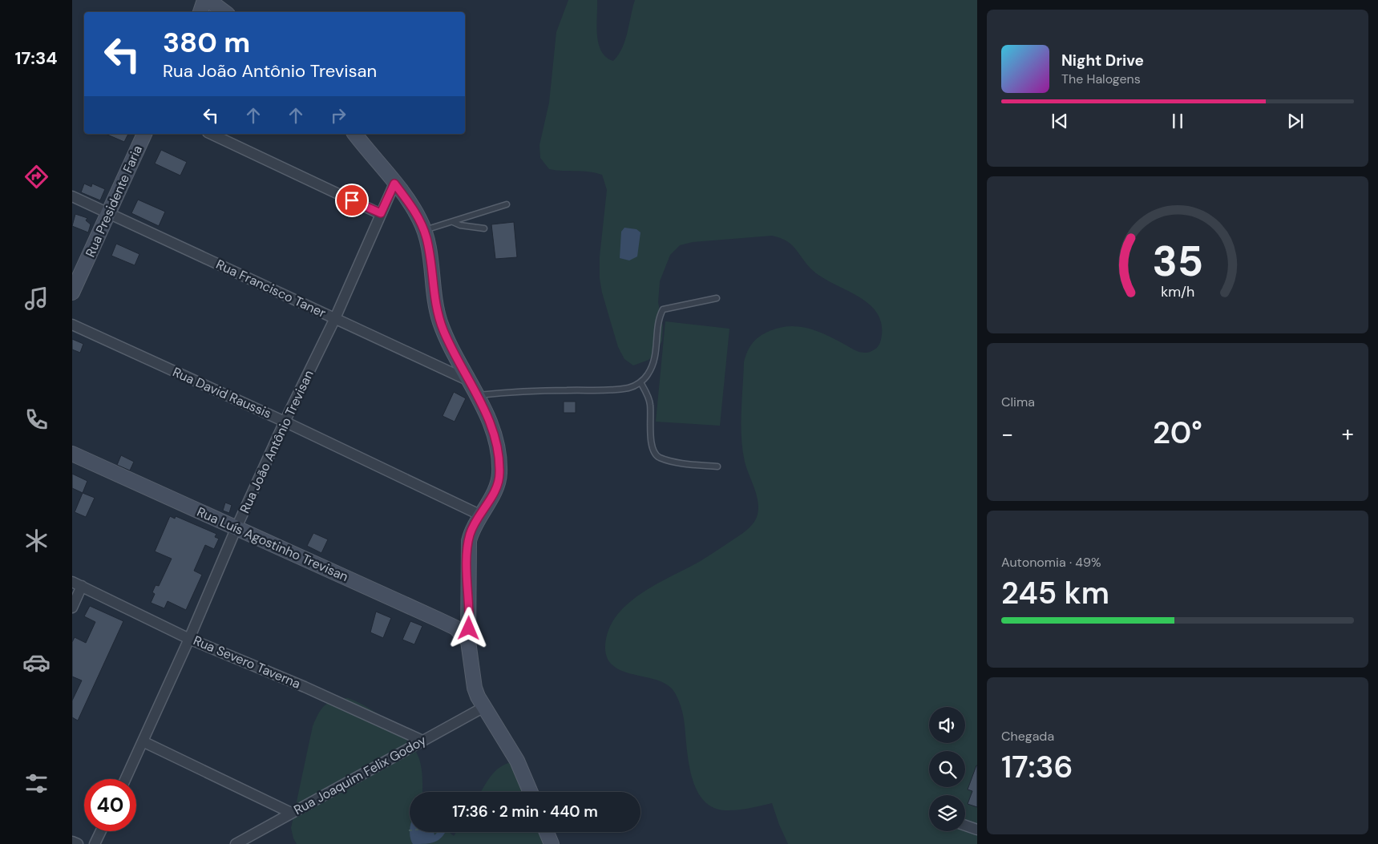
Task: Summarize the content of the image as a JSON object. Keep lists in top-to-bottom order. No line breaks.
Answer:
{"streets":{"street":["Rua Presidente Faria","Rua Francisco Taner","Rua David Raussis","Rua João Antônio Trevisan","Rua Luís Agostinho Trevisan","Rua Severo Taverna","Rua Joaquim Felix Godoy"]},"crossings":[["Rua Presidente Faria","Rua Francisco Taner"],["Rua Francisco Taner","Rua João Antônio Trevisan"],["Rua David Raussis","Rua João Antônio Trevisan"],["Rua João Antônio Trevisan","Rua Luís Agostinho Trevisan"],["Rua João Antônio Trevisan","Rua Severo Taverna"],["Rua Severo Taverna","Rua Joaquim Felix Godoy"]],"page":{"tabs":"17:34","turn":["380 m","Rua João Antônio Trevisan"],"song":["Night Drive","The Halogens"],"tile":["Clima",["Autonomia · 49%","245 km"],["Chegada","17:36"]],"heat":["−","20°","+"],"limit":"40","trip":"17:36 · 2 min · 440 m","gauge":["35","km/h"]}}
